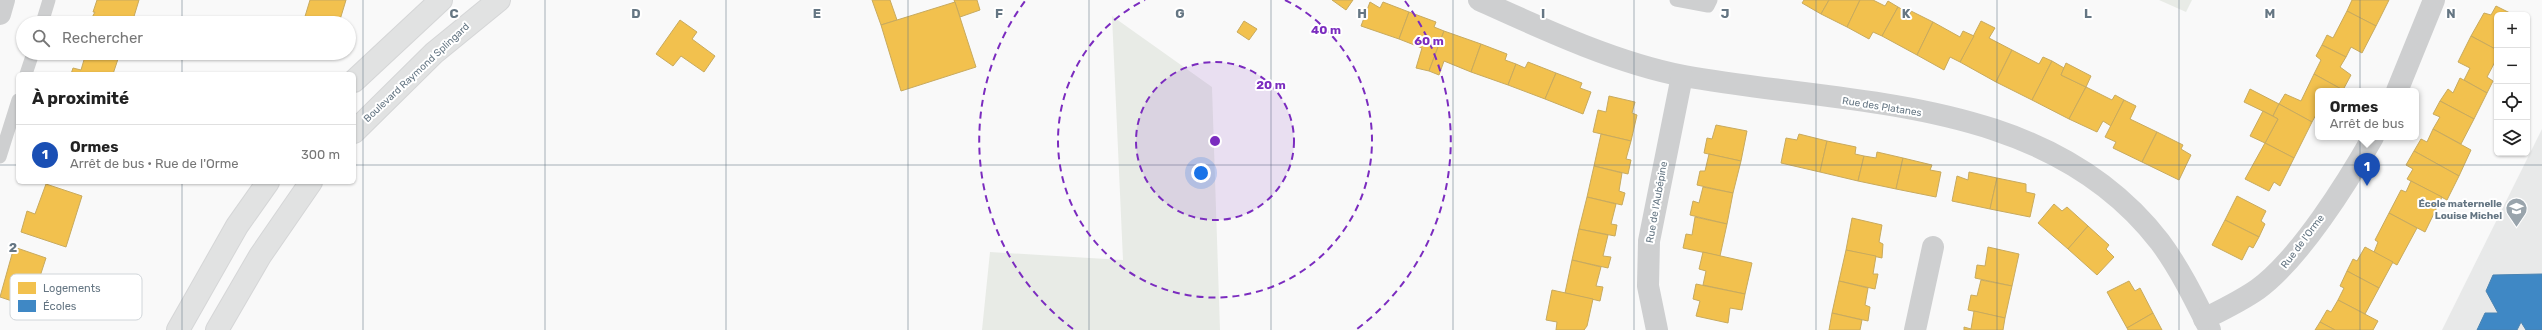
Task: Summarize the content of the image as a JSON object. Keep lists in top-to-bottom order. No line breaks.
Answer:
{"streets":{"main road":["Boulevard Raymond Splingard"],"street":["Rue des Platanes","Rue de l'Aubépine","Rue de l'Orme"]},"crossings":[["Rue des Platanes","Rue de l'Aubépine"],["Rue des Platanes","Rue de l'Orme"]],"places":{"school or university":["École maternelle Louise Michel"]},"legend":["Logements","Écoles"],"page":{"map_buttons":["+","−"],"search":"Rechercher","heading":"À proximité","popup":["Ormes","Arrêt de bus"],"list":[{"mark":"1","name":"Ormes","note":"Arrêt de bus · Rue de l'Orme","value":"300 m"}],"pins":"1"},"grid":{"columns":["C","D","E","F","G","H","I","J","K","L","M","N"],"rows":["2"]},"rings":["40 m","60 m","20 m"]}
